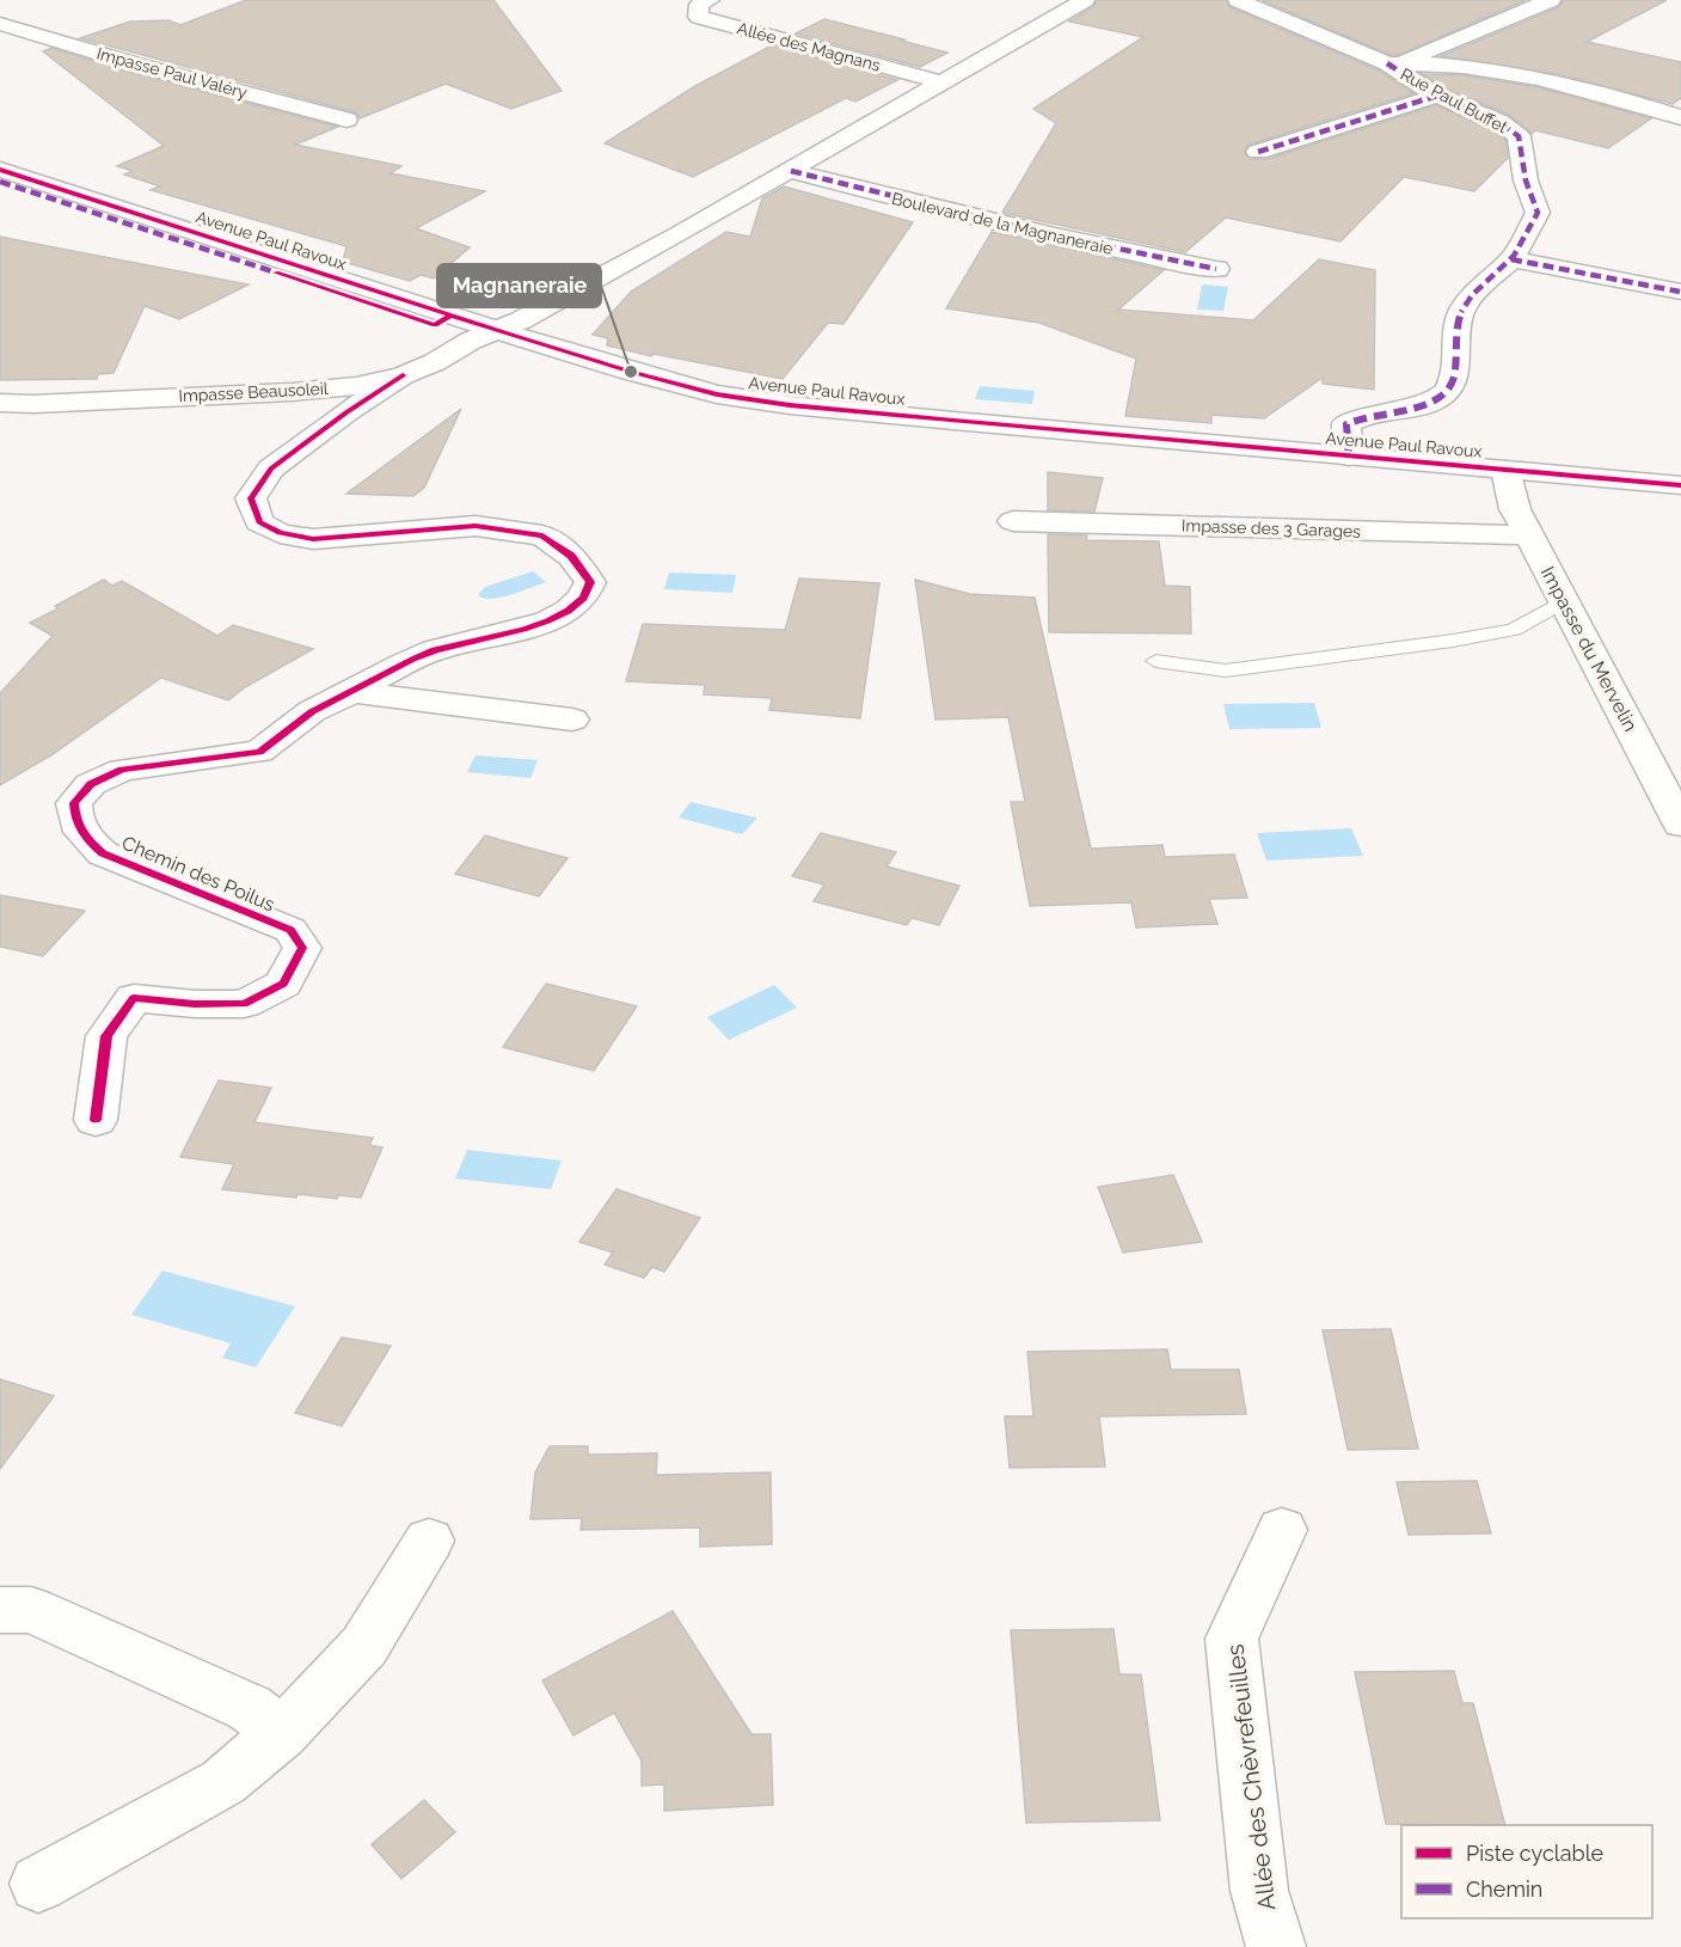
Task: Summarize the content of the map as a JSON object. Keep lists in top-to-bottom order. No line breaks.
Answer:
{"streets":{"street":["Allée des Magnans","Impasse Paul Valéry","Rue Paul Buffet","Boulevard de la Magnaneraie","Avenue Paul Ravoux","Impasse Beausoleil","Impasse des 3 Garages","Impasse du Mervelin","Chemin des Poilus","Allée des Chèvrefeuilles"]},"crossings":[["Rue Paul Buffet","Avenue Paul Ravoux"],["Avenue Paul Ravoux","Impasse Beausoleil"],["Avenue Paul Ravoux","Impasse du Mervelin"],["Impasse Beausoleil","Chemin des Poilus"],["Impasse des 3 Garages","Impasse du Mervelin"]],"places":["Magnaneraie"],"legend":["Piste cyclable","Chemin"]}
